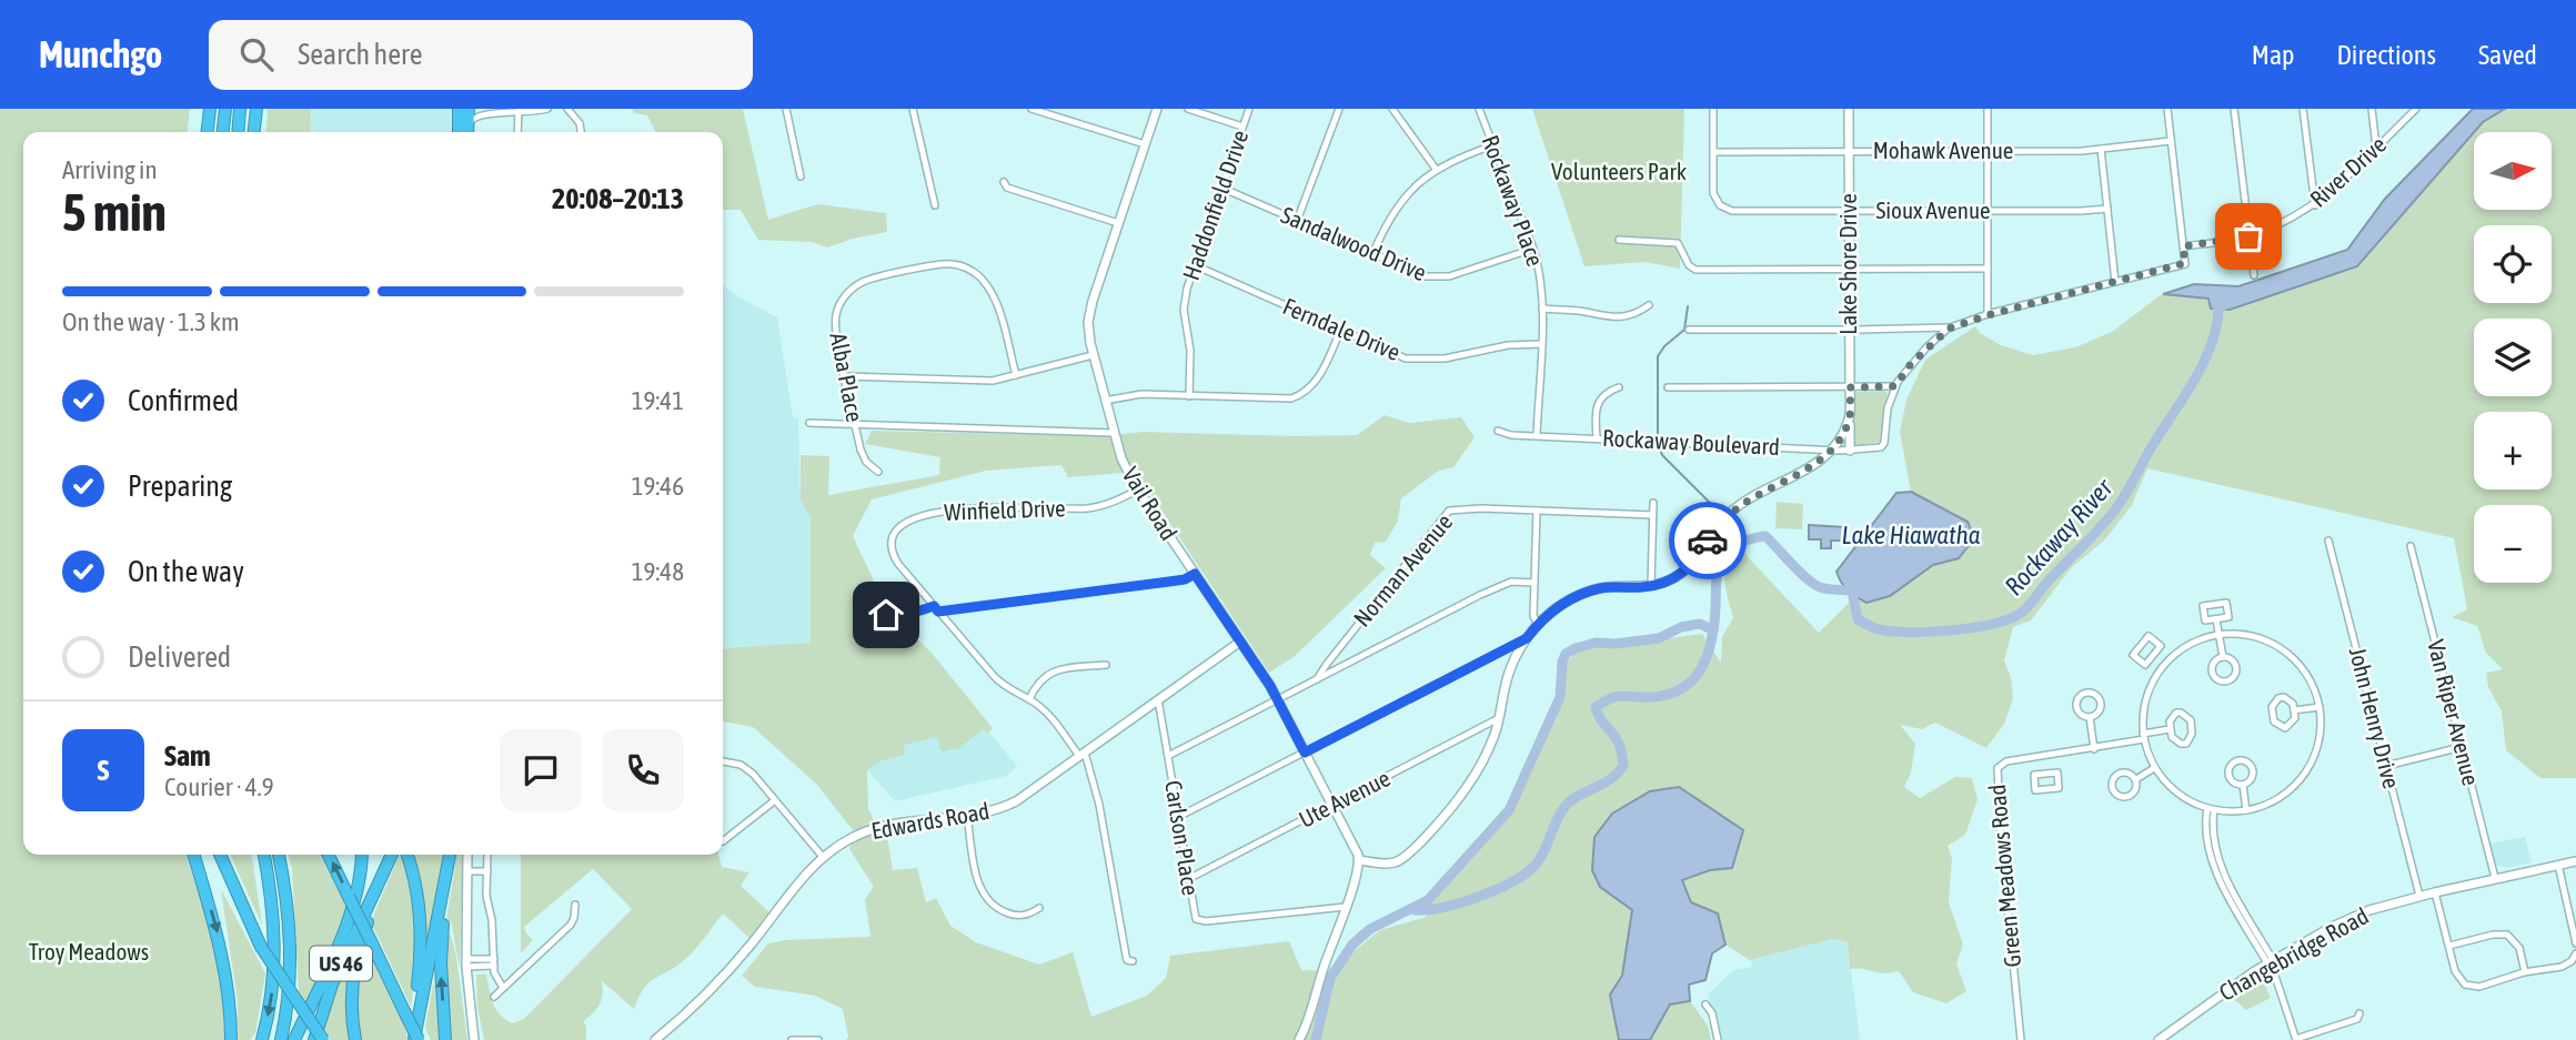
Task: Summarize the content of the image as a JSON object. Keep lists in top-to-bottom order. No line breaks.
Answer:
{"streets":{"highway":["US 46"],"street":["Mohawk Avenue","River Drive","Rockaway Place","Haddonfield Drive","Sioux Avenue","Sandalwood Drive","Lake Shore Drive","Ferndale Drive","Alba Place","Rockaway Boulevard","Vail Road","Winfield Drive","Norman Avenue","Van Riper Avenue","John Henry Drive","Ute Avenue","Edwards Road","Carlson Place","Green Meadows Road","Changebridge Road"]},"crossings":[["Mohawk Avenue","Sioux Avenue"],["Mohawk Avenue","Lake Shore Drive"],["Rockaway Place","Sandalwood Drive"],["Rockaway Place","Ferndale Drive"],["Rockaway Place","Rockaway Boulevard"],["Haddonfield Drive","Sandalwood Drive"],["Haddonfield Drive","Ferndale Drive"],["Sioux Avenue","Lake Shore Drive"],["Lake Shore Drive","Rockaway Boulevard"],["Vail Road","Winfield Drive"],["Vail Road","Ute Avenue"],["Vail Road","Edwards Road"],["Winfield Drive","Edwards Road"],["Van Riper Avenue","Changebridge Road"],["John Henry Drive","Changebridge Road"],["Ute Avenue","Carlson Place"],["Edwards Road","Carlson Place"]],"water":["Lake Hiawatha","Rockaway River"],"parks":["Volunteers Park","Troy Meadows"],"north":"right","page":{"header":"Munchgo","search":"Search here","nav":["Map","Directions","Saved"],"map_buttons":["+","−"],"heading":["5 min","Arriving in","20:08–20:13"],"panel":["Sam","Courier · 4.9"],"bar":"On the way · 1.3 km","list":[["Confirmed","19:41"],["Preparing","19:46"],["On the way","19:48"],"Delivered"],"round":"S"}}
